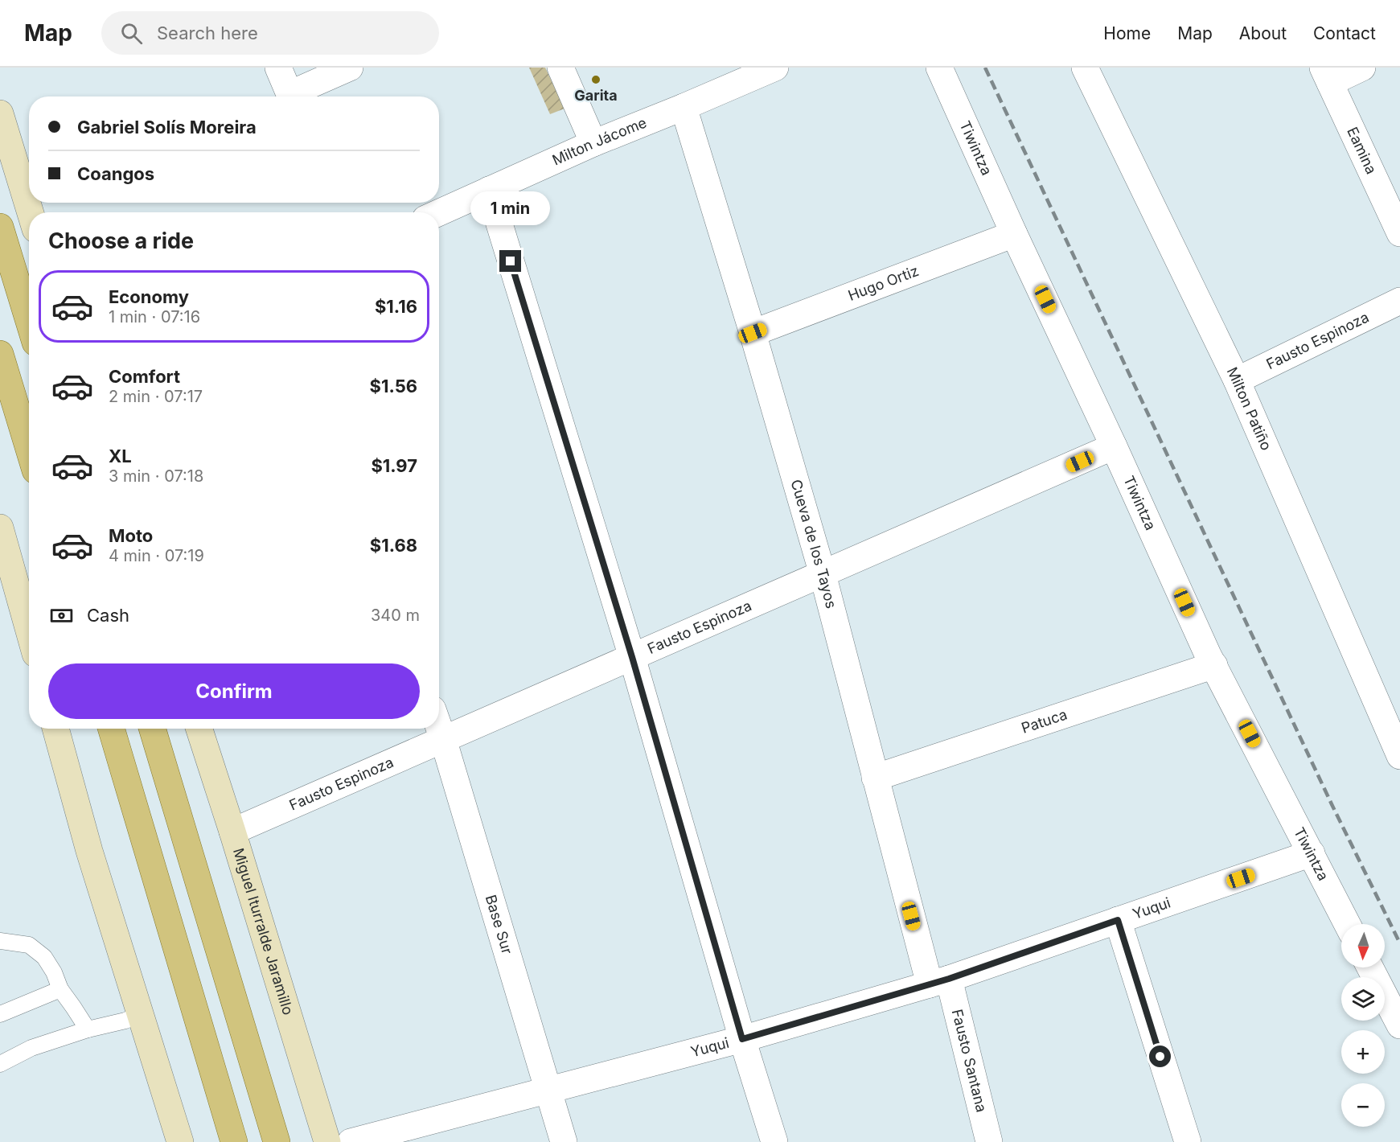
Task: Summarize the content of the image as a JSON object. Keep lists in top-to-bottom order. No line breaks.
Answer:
{"streets":{"main road":["Miguel Iturralde Jaramillo"],"street":["Milton Jácome","Tiwintza","Eamina","Hugo Ortiz","Fausto Espinoza","Milton Patiño","Cueva de los Tayos","Patuca","Yuqui","Base Sur","Fausto Santana"]},"crossings":[["Milton Jácome","Cueva de los Tayos"],["Tiwintza","Hugo Ortiz"],["Tiwintza","Fausto Espinoza"],["Tiwintza","Patuca"],["Tiwintza","Yuqui"],["Hugo Ortiz","Cueva de los Tayos"],["Fausto Espinoza","Milton Patiño"],["Fausto Espinoza","Cueva de los Tayos"],["Fausto Espinoza","Base Sur"],["Fausto Espinoza","Miguel Iturralde Jaramillo"],["Cueva de los Tayos","Patuca"],["Cueva de los Tayos","Yuqui"],["Cueva de los Tayos","Fausto Santana"],["Yuqui","Base Sur"],["Yuqui","Fausto Santana"]],"places":["Garita"],"north":"bottom","page":{"header":"Map","search":"Search here","nav":["Home","Map","About","Contact"],"banner":["Gabriel Solís Moreira","Coangos"],"bubble":"1 min","heading":"Choose a ride","list":[{"name":"Economy","note":"1 min · 07:16","value":"$1.16"},{"name":"Comfort","note":"2 min · 07:17","value":"$1.56"},{"name":"XL","note":"3 min · 07:18","value":"$1.97"},{"name":"Moto","note":"4 min · 07:19","value":"$1.68"}],"pay":["Cash","340 m"],"buttons":"Confirm","map_buttons":["+","−"]}}
